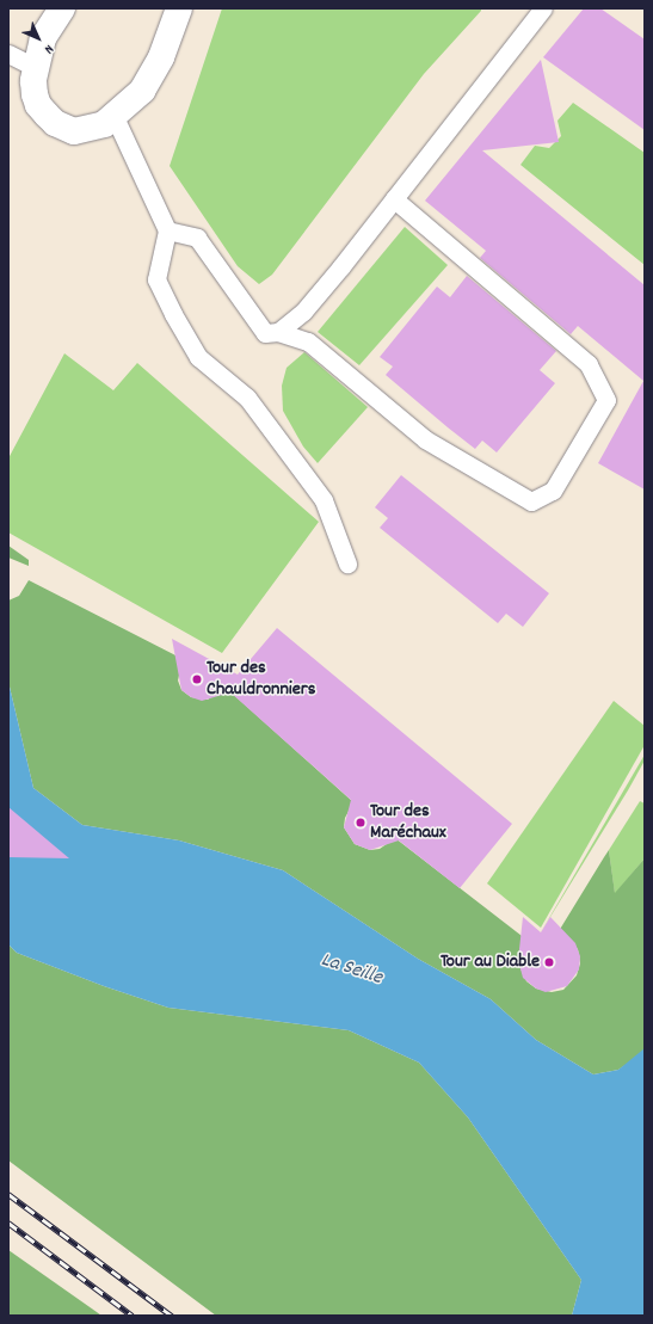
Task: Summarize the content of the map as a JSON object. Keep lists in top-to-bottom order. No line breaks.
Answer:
{"water":["La Seille"],"places":["Tour des Chauldronniers","Tour des Maréchaux","Tour au Diable"],"north":"bottom right"}
